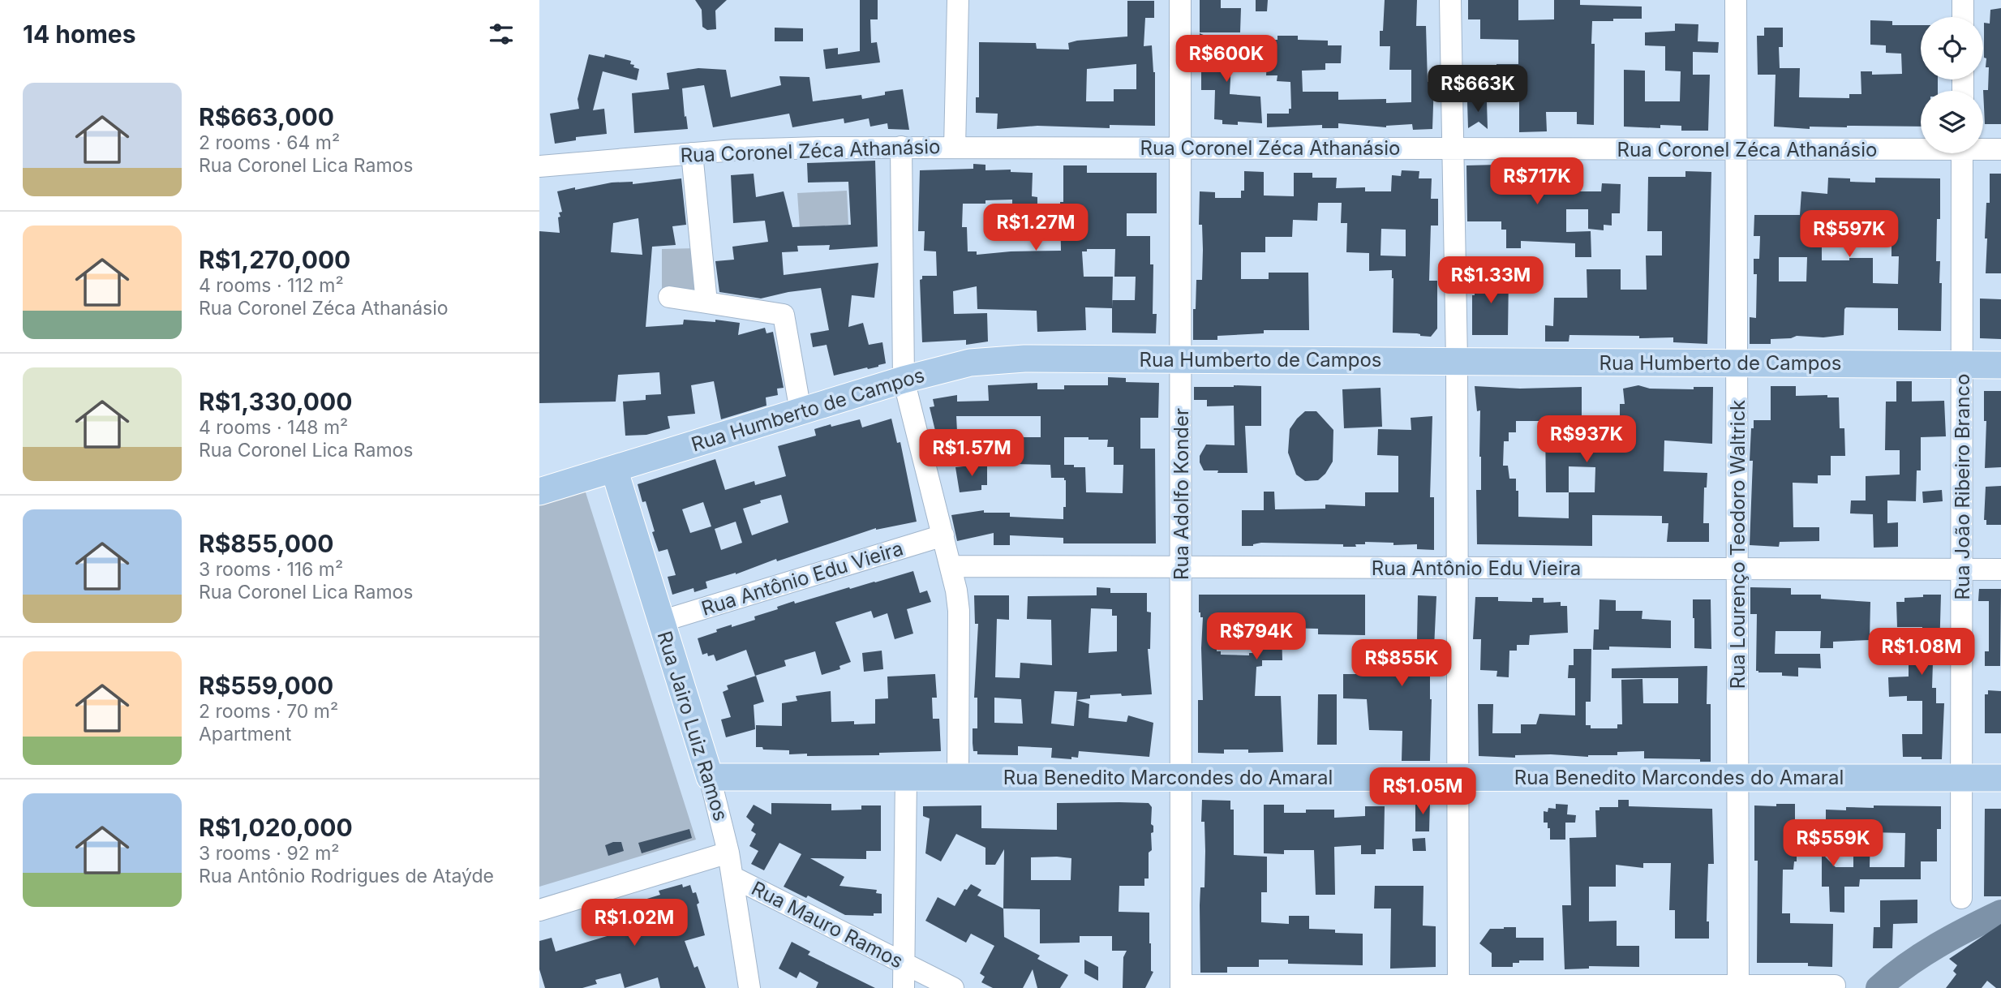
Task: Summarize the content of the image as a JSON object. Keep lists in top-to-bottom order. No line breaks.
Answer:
{"streets":{"main road":["Rua Humberto de Campos","Rua Jairo Luiz Ramos","Rua Benedito Marcondes do Amaral"],"street":["Rua Coronel Zéca Athanásio","Rua João Ribeiro Branco","Rua Adolfo Konder","Rua Lourenço Teodoro Waltrick","Rua Antônio Edu Vieira","Rua Mauro Ramos"]},"crossings":[["Rua Coronel Zéca Athanásio","Rua Adolfo Konder"],["Rua Coronel Zéca Athanásio","Rua Lourenço Teodoro Waltrick"],["Rua Humberto de Campos","Rua João Ribeiro Branco"],["Rua Humberto de Campos","Rua Adolfo Konder"],["Rua Humberto de Campos","Rua Lourenço Teodoro Waltrick"],["Rua Humberto de Campos","Rua Jairo Luiz Ramos"],["Rua João Ribeiro Branco","Rua Antônio Edu Vieira"],["Rua João Ribeiro Branco","Rua Benedito Marcondes do Amaral"],["Rua Adolfo Konder","Rua Antônio Edu Vieira"],["Rua Adolfo Konder","Rua Benedito Marcondes do Amaral"],["Rua Lourenço Teodoro Waltrick","Rua Antônio Edu Vieira"],["Rua Lourenço Teodoro Waltrick","Rua Benedito Marcondes do Amaral"],["Rua Antônio Edu Vieira","Rua Jairo Luiz Ramos"],["Rua Jairo Luiz Ramos","Rua Benedito Marcondes do Amaral"],["Rua Jairo Luiz Ramos","Rua Mauro Ramos"]],"page":{"heading":"14 homes","price":["R$600K","R$663K","R$717K","R$1.27M","R$597K","R$1.33M","R$937K","R$1.57M","R$794K","R$1.08M","R$855K","R$1.05M","R$559K","R$1.02M"],"list":[{"name":"R$663,000","note":"2 rooms · 64 m² · Rua Coronel Lica Ramos"},{"name":"R$1,270,000","note":"4 rooms · 112 m² · Rua Coronel Zéca Athanásio"},{"name":"R$1,330,000","note":"4 rooms · 148 m² · Rua Coronel Lica Ramos"},{"name":"R$855,000","note":"3 rooms · 116 m² · Rua Coronel Lica Ramos"},{"name":"R$559,000","note":"2 rooms · 70 m² · Apartment"},{"name":"R$1,020,000","note":"3 rooms · 92 m² · Rua Antônio Rodrigues de Ataýde"}]}}
